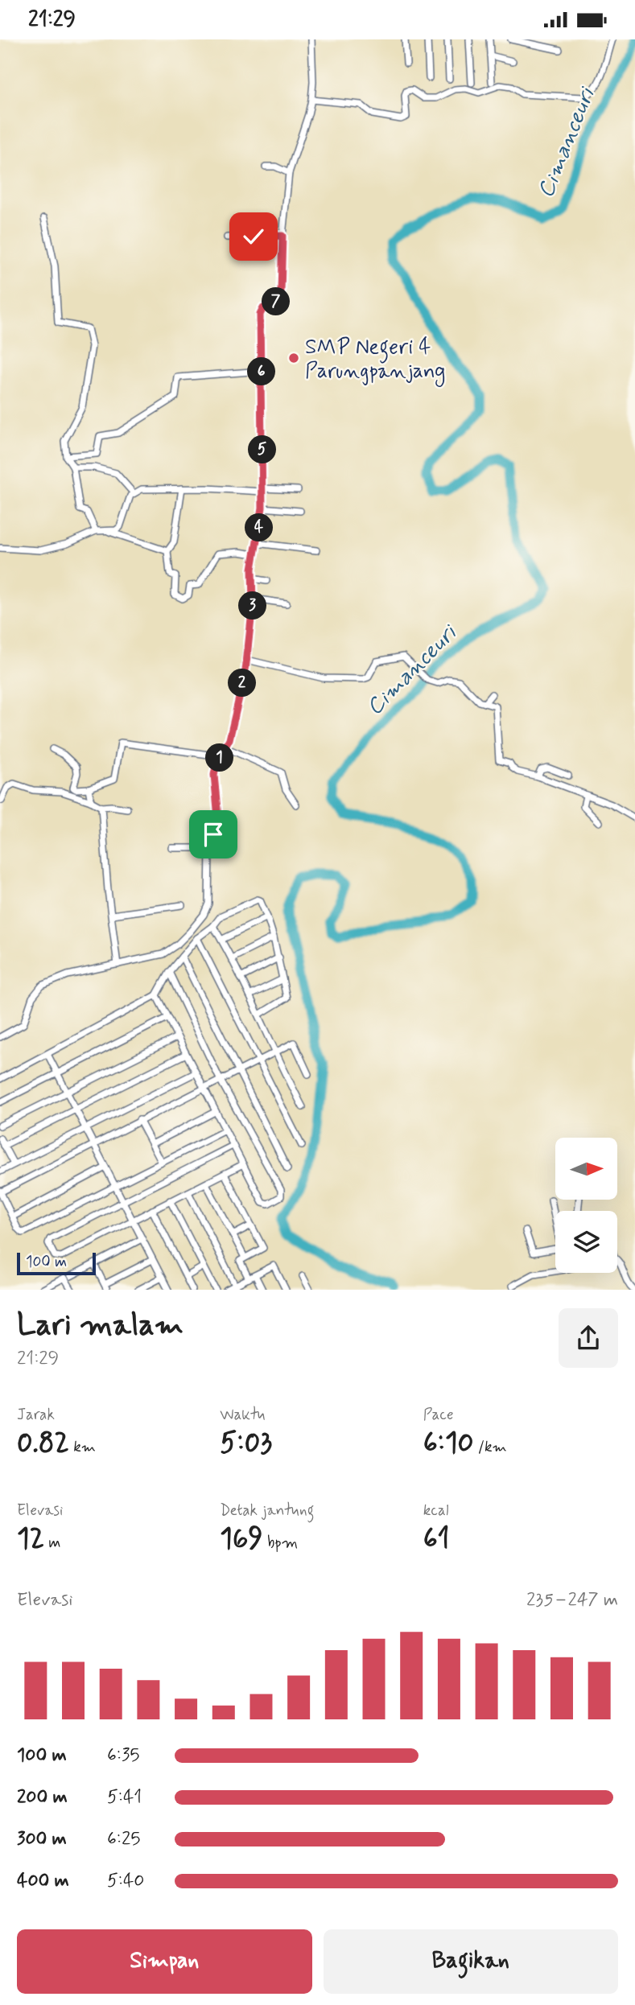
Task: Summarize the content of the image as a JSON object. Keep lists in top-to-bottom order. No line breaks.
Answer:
{"water":["Cimanceuri"],"places":["SMP Negeri 4 Parungpanjang"],"scale_bar":"100 m","north":"right","page":{"status":"21:29","pins":["7","6","5","4","3","2","1"],"scale":"100 m","heading":["Lari malam","21:29"],"stats":[["Jarak","0.82 km"],["Waktu","5:03"],["Pace","6:10 /km"],["Elevasi","12 m"],["Detak jantung","169 bpm"],["kcal","61"]],"chart":["Elevasi","235–247 m"],"list":[{"name":"100 m","note":"6:35"},{"name":"200 m","note":"5:41"},{"name":"300 m","note":"6:25"},{"name":"400 m","note":"5:40"}],"buttons":["Simpan","Bagikan"]}}
